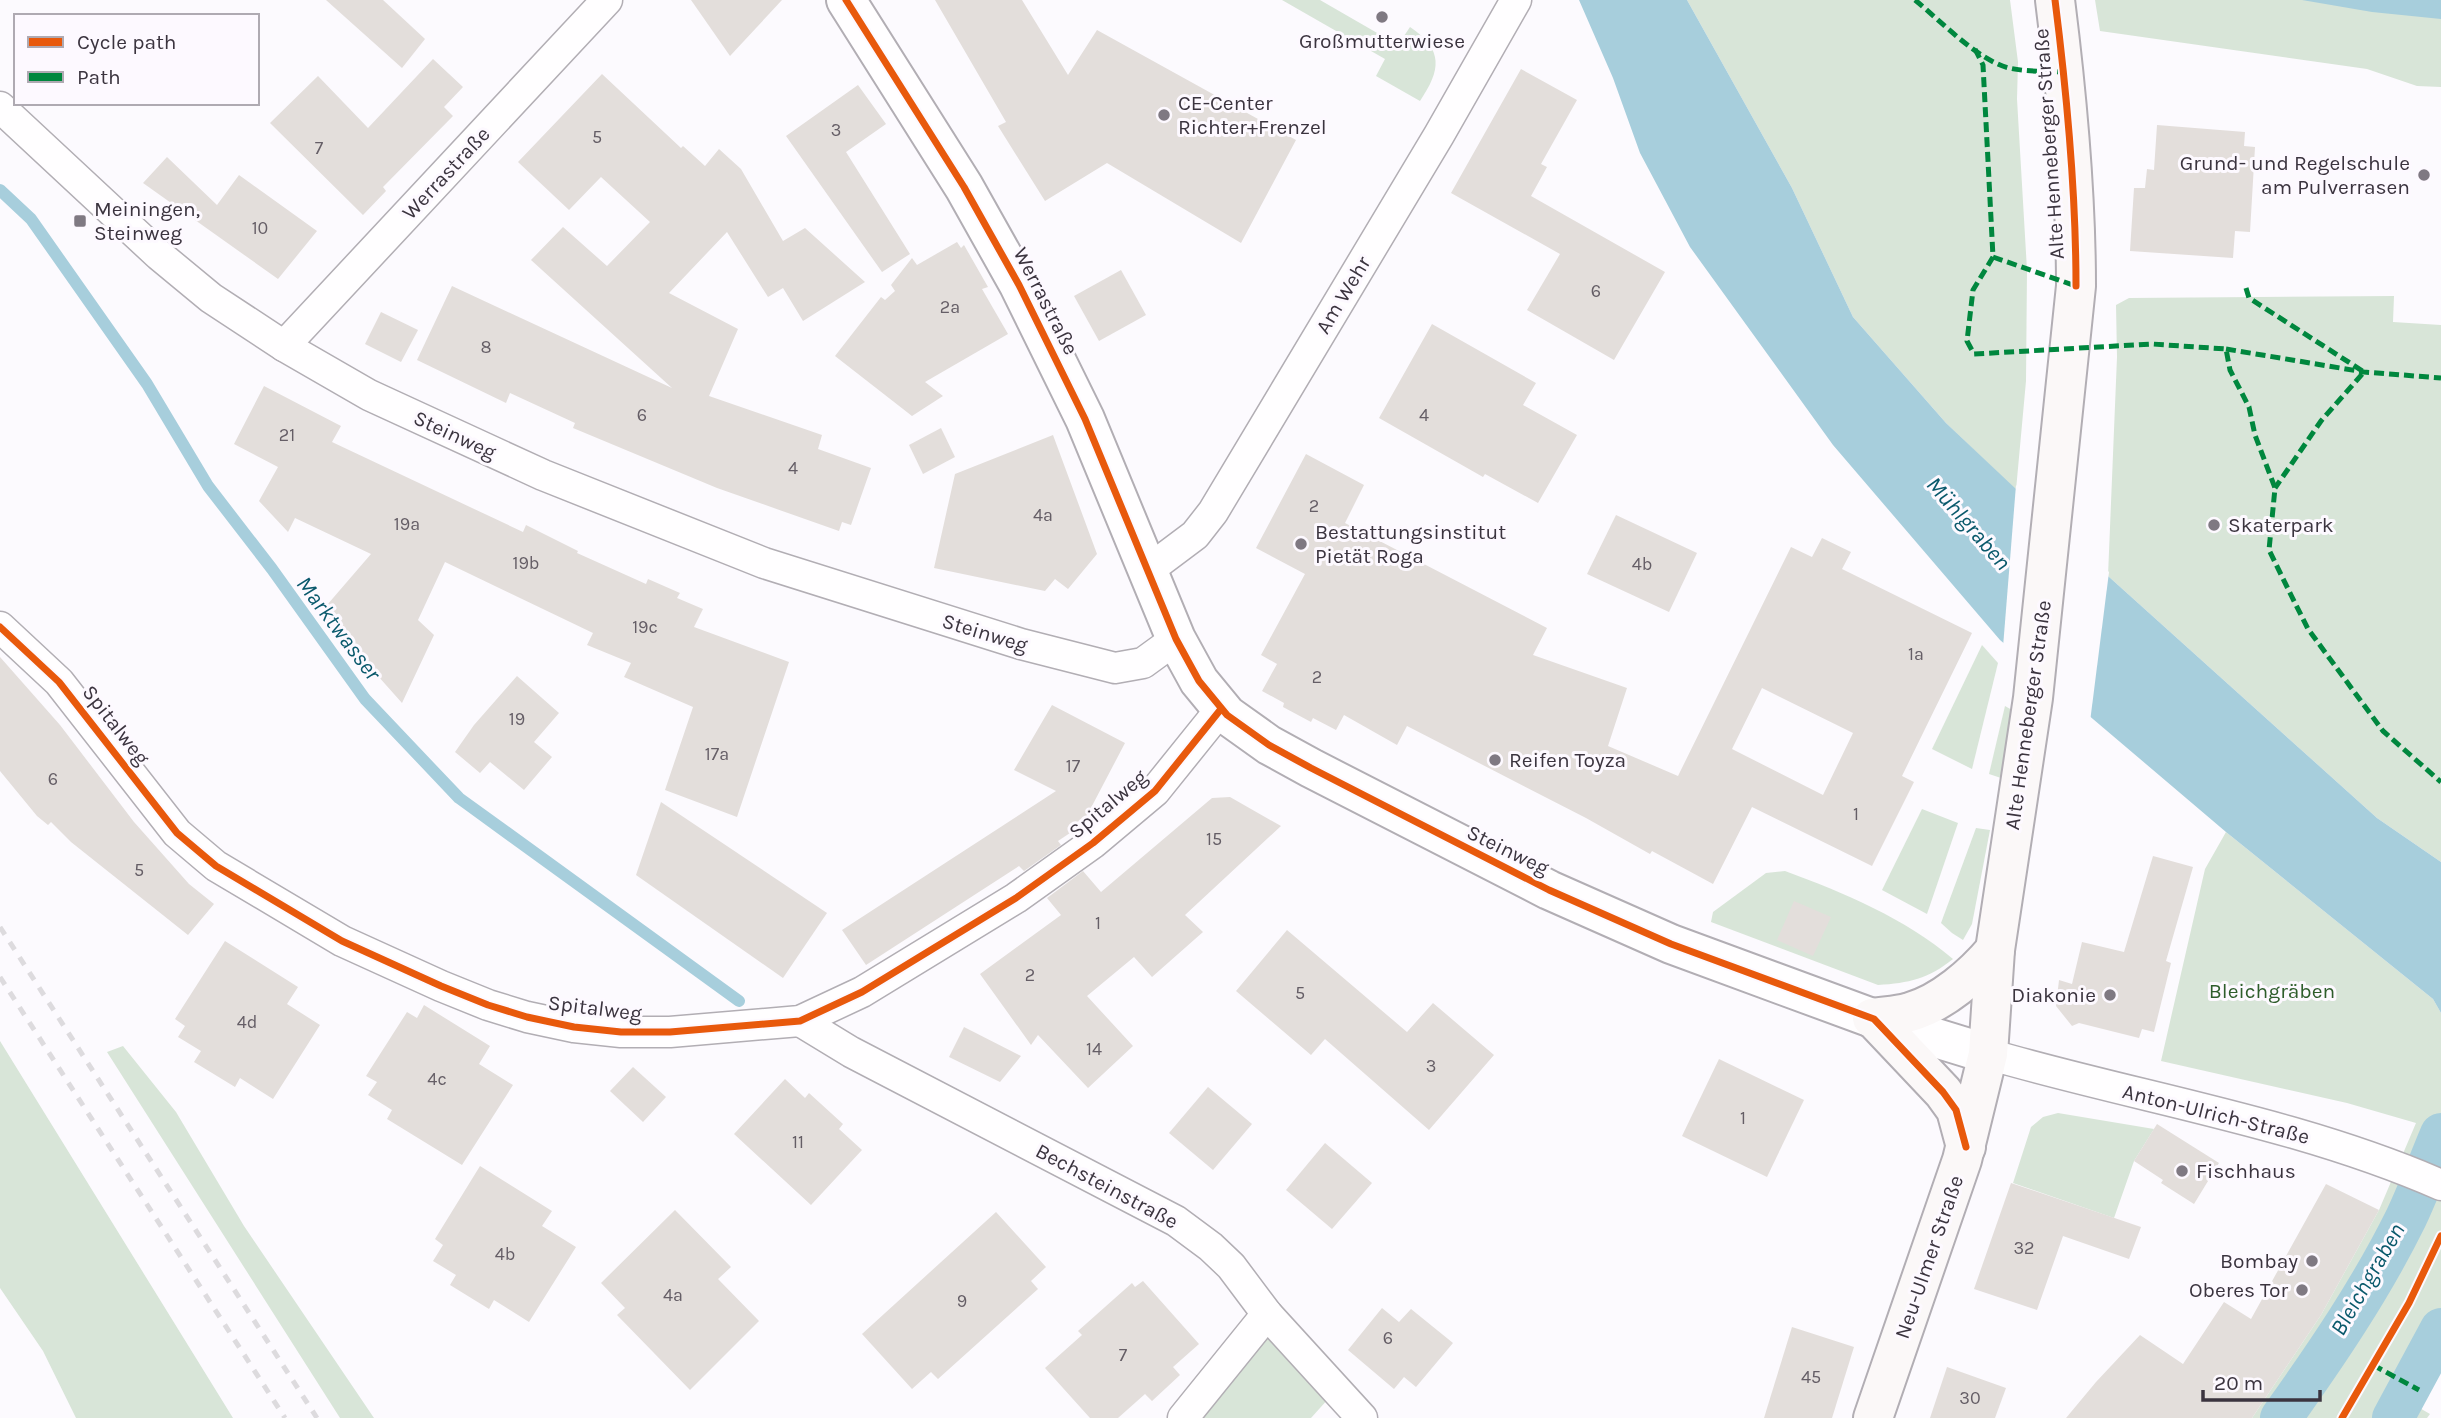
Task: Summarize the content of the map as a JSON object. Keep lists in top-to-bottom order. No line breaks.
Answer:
{"streets":{"main road":["Alte Henneberger Straße","Neu-Ulmer Straße"],"street":["Werrastraße","Am Wehr","Steinweg","Spitalweg","Anton-Ulrich-Straße","Bechsteinstraße"]},"crossings":[["Alte Henneberger Straße","Steinweg"],["Alte Henneberger Straße","Anton-Ulrich-Straße"],["Alte Henneberger Straße","Neu-Ulmer Straße"],["Werrastraße","Am Wehr"],["Werrastraße","Steinweg"],["Steinweg","Spitalweg"],["Steinweg","Anton-Ulrich-Straße"],["Steinweg","Neu-Ulmer Straße"],["Spitalweg","Bechsteinstraße"],["Anton-Ulrich-Straße","Neu-Ulmer Straße"]],"water":["Mühlgraben","Marktwasser","Bleichgraben"],"parks":["Bleichgräben"],"places":{"other":["Großmutterwiese","CE-Center Richter+Frenzel","Grund- und Regelschule am Pulverrasen","Skaterpark","Bestattungsinstitut Pietät Roga","Reifen Toyza","Diakonie","Fischhaus","Bombay","Oberes Tor"],"transit":["Meiningen, Steinweg"]},"house_numbers":["3","5","7","10","6","2a","8","6","4","21","4","2","4a","19a","19b","4b","19c","1a","2","19","17a","17","6","1","15","5","1","2","5","4d","14","3","4c","1","11","32","4b","4a","9","6","7","45","30"],"legend":["Cycle path","Path"],"scale_bar":"20 m"}
